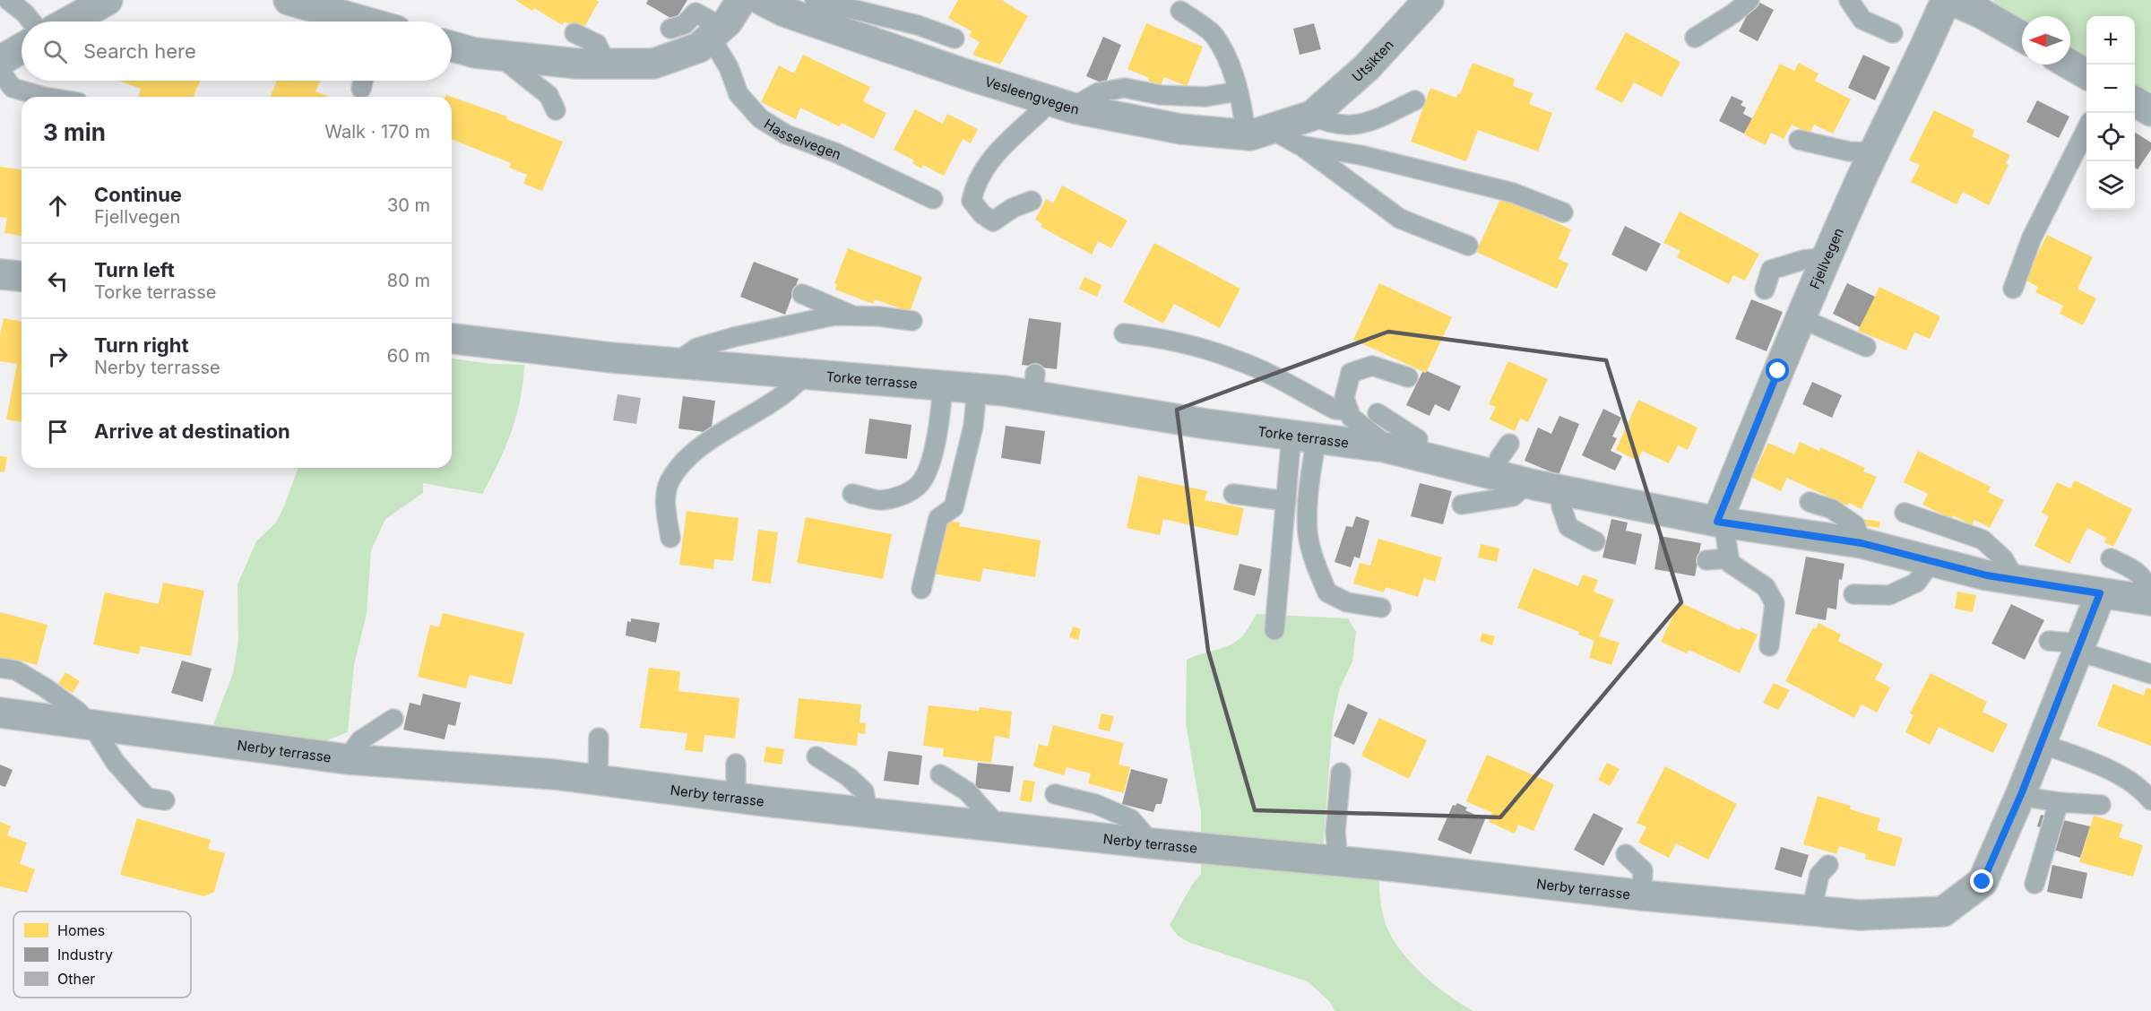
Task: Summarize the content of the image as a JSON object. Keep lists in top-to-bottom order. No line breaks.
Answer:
{"streets":{"street":["Utsikten","Vesleengvegen","Fjellvegen","Torke terrasse","Nerby terrasse"],"lane":["Hasselvegen"]},"crossings":[["Utsikten","Vesleengvegen"],["Fjellvegen","Torke terrasse"],["Torke terrasse","Nerby terrasse"]],"legend":["Homes","Industry","Other"],"north":"left","page":{"map_buttons":["+","−"],"search":"Search here","heading":["3 min","Walk · 170 m"],"list":[["Continue","Fjellvegen","30 m"],["Turn left","Torke terrasse","80 m"],["Turn right","Nerby terrasse","60 m"],"Arrive at destination"]}}
